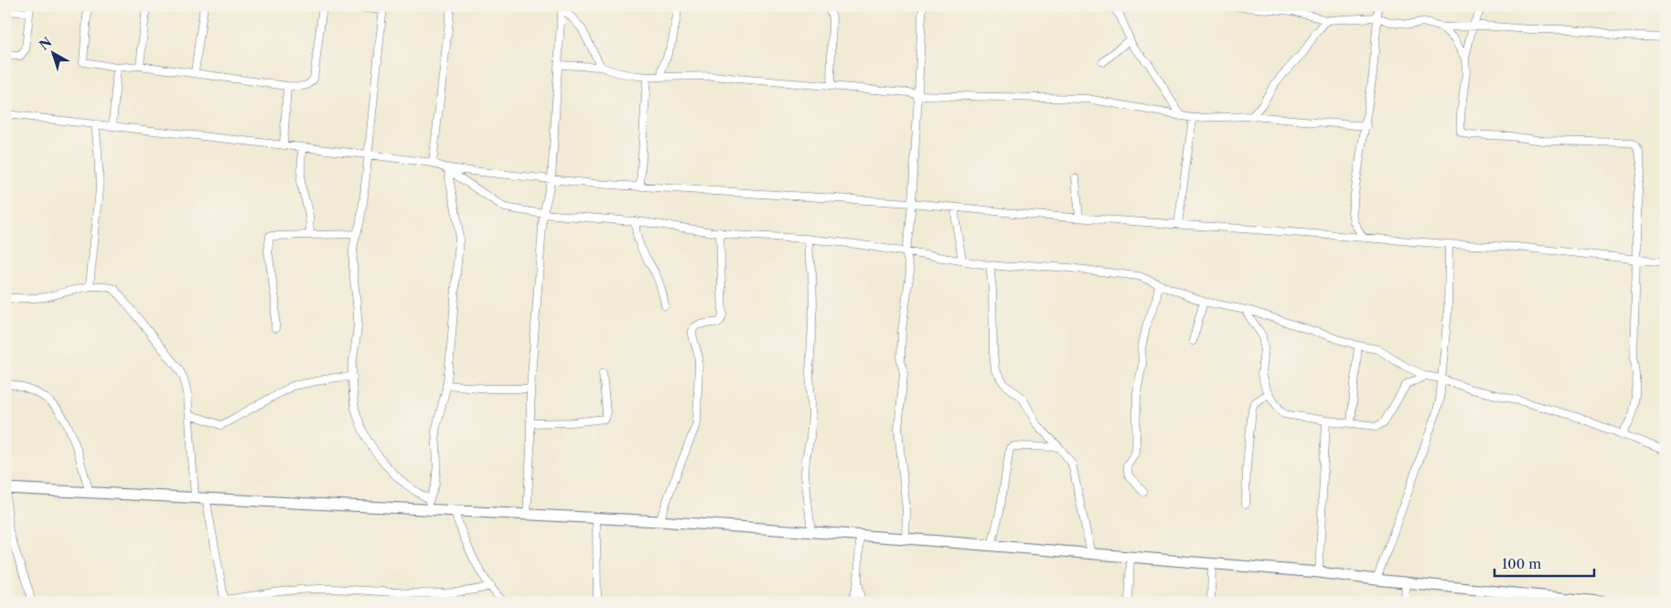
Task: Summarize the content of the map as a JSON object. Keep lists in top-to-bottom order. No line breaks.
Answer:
{"scale_bar":"100 m","north":"top left"}
